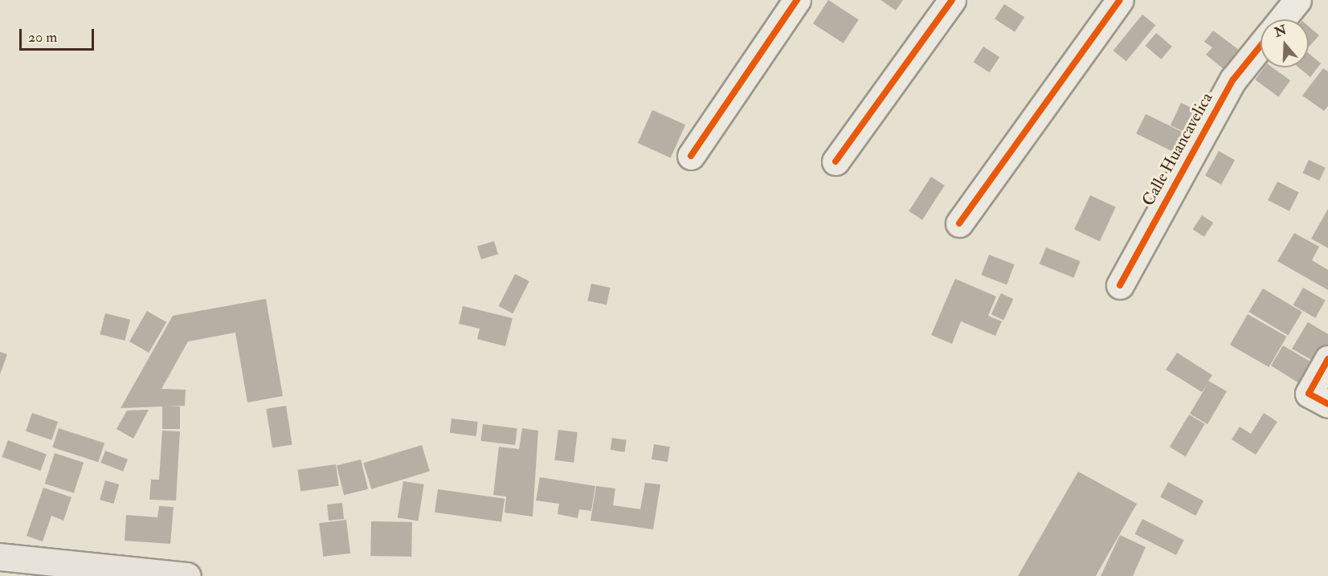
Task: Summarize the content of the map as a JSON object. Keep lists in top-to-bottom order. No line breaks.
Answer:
{"streets":{"street":["Calle Huancavelica"]},"scale_bar":"20 m","north":"top"}
